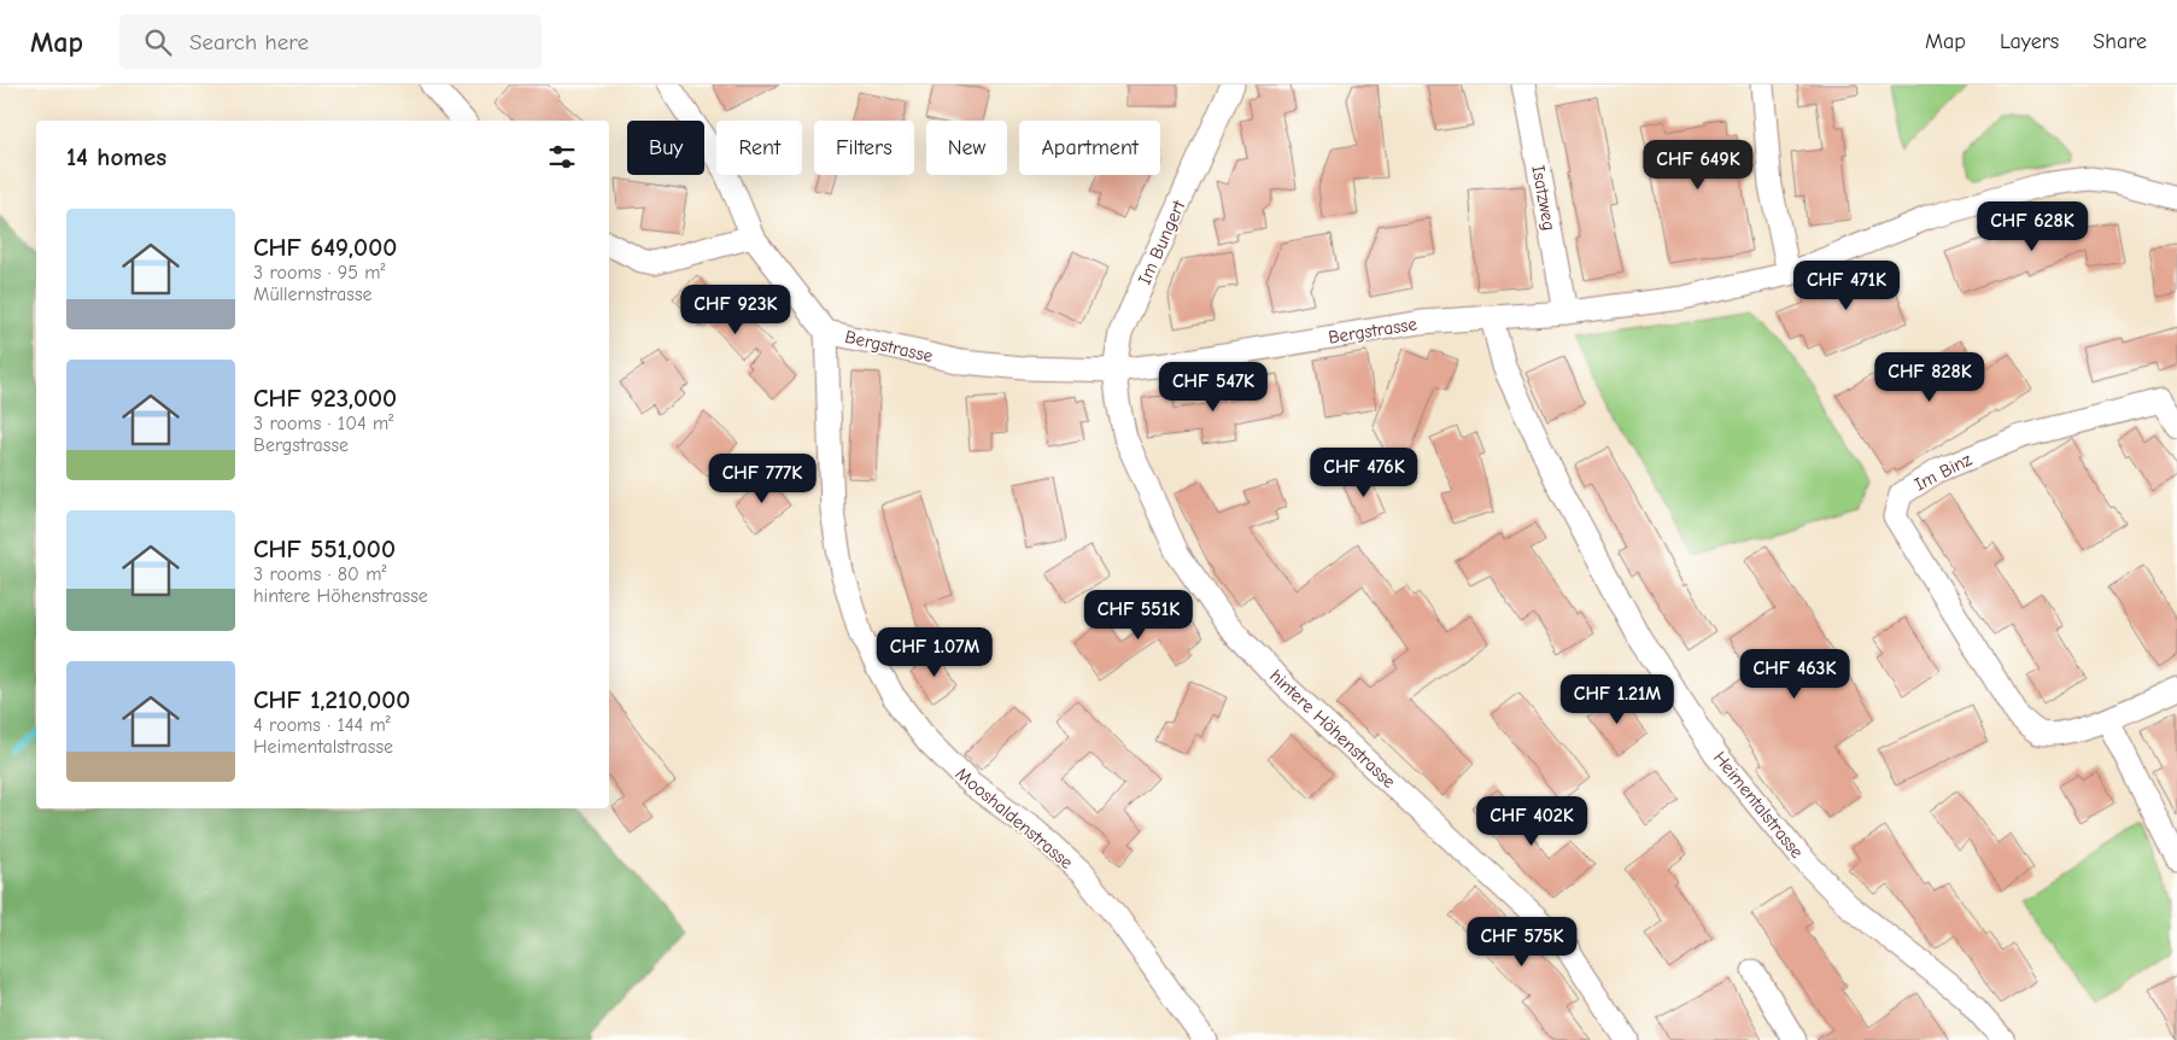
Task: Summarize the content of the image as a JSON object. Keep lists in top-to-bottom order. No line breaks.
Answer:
{"streets":{"street":["Isatzweg","Im Bungert","Bergstrasse","Im Binz","hintere Höhenstrasse","Heimentalstrasse","Mooshaldenstrasse"]},"crossings":[["Isatzweg","Bergstrasse"],["Im Bungert","Bergstrasse"],["Im Bungert","hintere Höhenstrasse"],["Bergstrasse","hintere Höhenstrasse"],["Bergstrasse","Heimentalstrasse"],["Bergstrasse","Mooshaldenstrasse"]],"page":{"header":"Map","search":"Search here","nav":["Map","Layers","Share"],"chip":["Buy","Rent","Filters","New","Apartment"],"heading":"14 homes","price":["CHF 649K","CHF 628K","CHF 471K","CHF 923K","CHF 828K","CHF 547K","CHF 476K","CHF 777K","CHF 551K","CHF 1.07M","CHF 463K","CHF 1.21M","CHF 402K","CHF 575K"],"list":[{"name":"CHF 649,000","note":"3 rooms · 95 m² · Müllernstrasse"},{"name":"CHF 923,000","note":"3 rooms · 104 m² · Bergstrasse"},{"name":"CHF 551,000","note":"3 rooms · 80 m² · hintere Höhenstrasse"},{"name":"CHF 1,210,000","note":"4 rooms · 144 m² · Heimentalstrasse"}]}}
